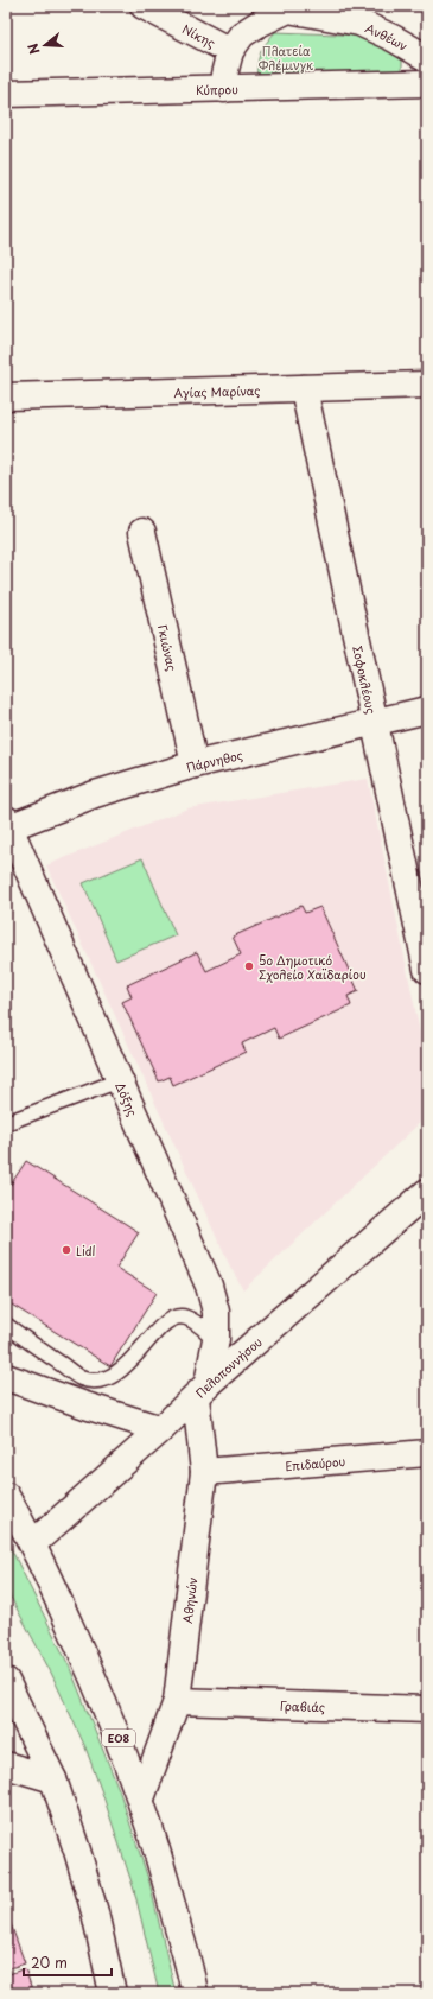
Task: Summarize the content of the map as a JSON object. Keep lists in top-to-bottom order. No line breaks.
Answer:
{"streets":{"main road":["Νίκης","Ανθέων","Κύπρου","Αγίας Μαρίνας","Γκιώνας","Σοφοκλέους","Πάρνηθος","Δόξης","Πελοποννήσου","Επιδαύρου","Αθηνών","Γραβιάς","ΕΟ8"]},"crossings":[["Νίκης","Ανθέων"],["Ανθέων","Κύπρου"],["Αγίας Μαρίνας","Σοφοκλέους"],["Γκιώνας","Πάρνηθος"],["Σοφοκλέους","Πάρνηθος"],["Πάρνηθος","Δόξης"],["Δόξης","Πελοποννήσου"],["Δόξης","Αθηνών"],["Πελοποννήσου","Αθηνών"],["Πελοποννήσου","ΕΟ8"],["Επιδαύρου","Αθηνών"],["Αθηνών","Γραβιάς"],["Αθηνών","ΕΟ8"]],"parks":["Πλατεία Φλέμινγκ"],"places":["5ο Δημοτικό Σχολείο Χαϊδαρίου","Lidl"],"scale_bar":"20 m","north":"left"}
